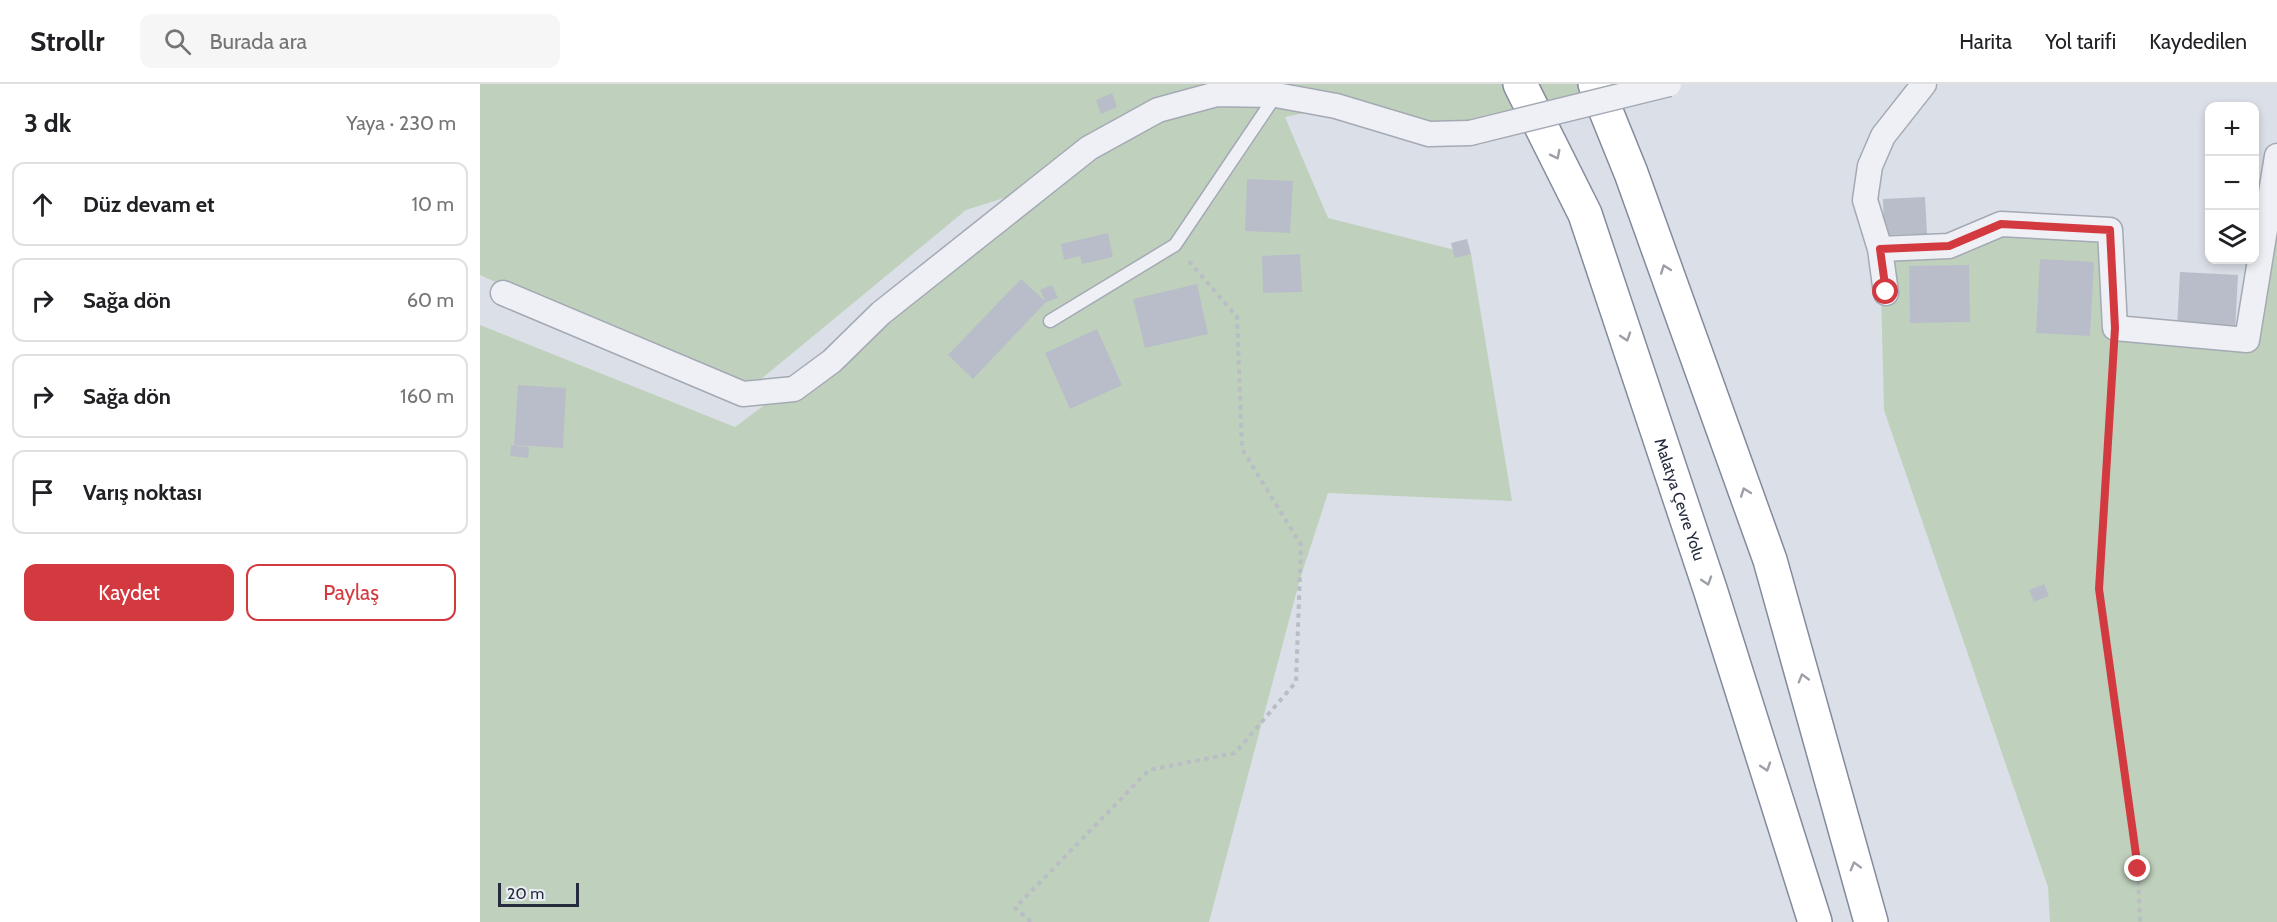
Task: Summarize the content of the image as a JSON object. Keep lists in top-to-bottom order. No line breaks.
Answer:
{"streets":{"highway":["Malatya Çevre Yolu"]},"scale_bar":"20 m","page":{"header":"Strollr","search":"Burada ara","nav":["Harita","Yol tarifi","Kaydedilen"],"heading":["3 dk","Yaya · 230 m"],"map_buttons":["+","−"],"list":[["Düz devam et","10 m"],["Sağa dön","60 m"],["Sağa dön","160 m"],"Varış noktası"],"buttons":["Kaydet","Paylaş"],"scale":"20 m"}}
